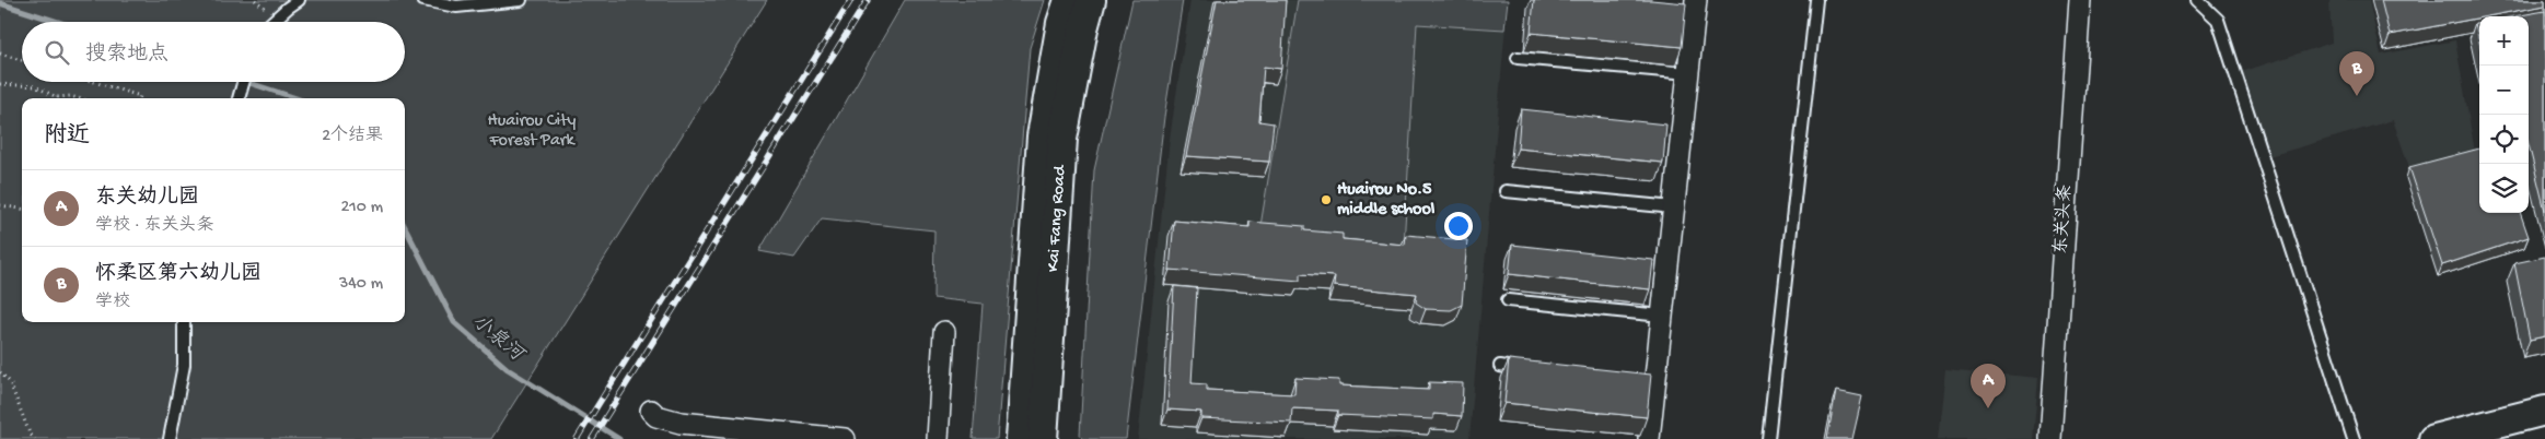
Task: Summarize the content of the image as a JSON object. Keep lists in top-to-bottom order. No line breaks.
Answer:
{"streets":{"main road":["Kai Fang Road"],"street":["东关头条"]},"water":["小泉河"],"parks":["Huairou City Forest Park"],"places":["Huairou No.5 middle school"],"page":{"map_buttons":["+","−"],"search":"搜索地点","pins":["B","A"],"heading":["附近","2个结果"],"list":[{"mark":"A","name":"东关幼儿园","note":"学校 · 东关头条","value":"210 m"},{"mark":"B","name":"怀柔区第六幼儿园","note":"学校","value":"340 m"}]}}
